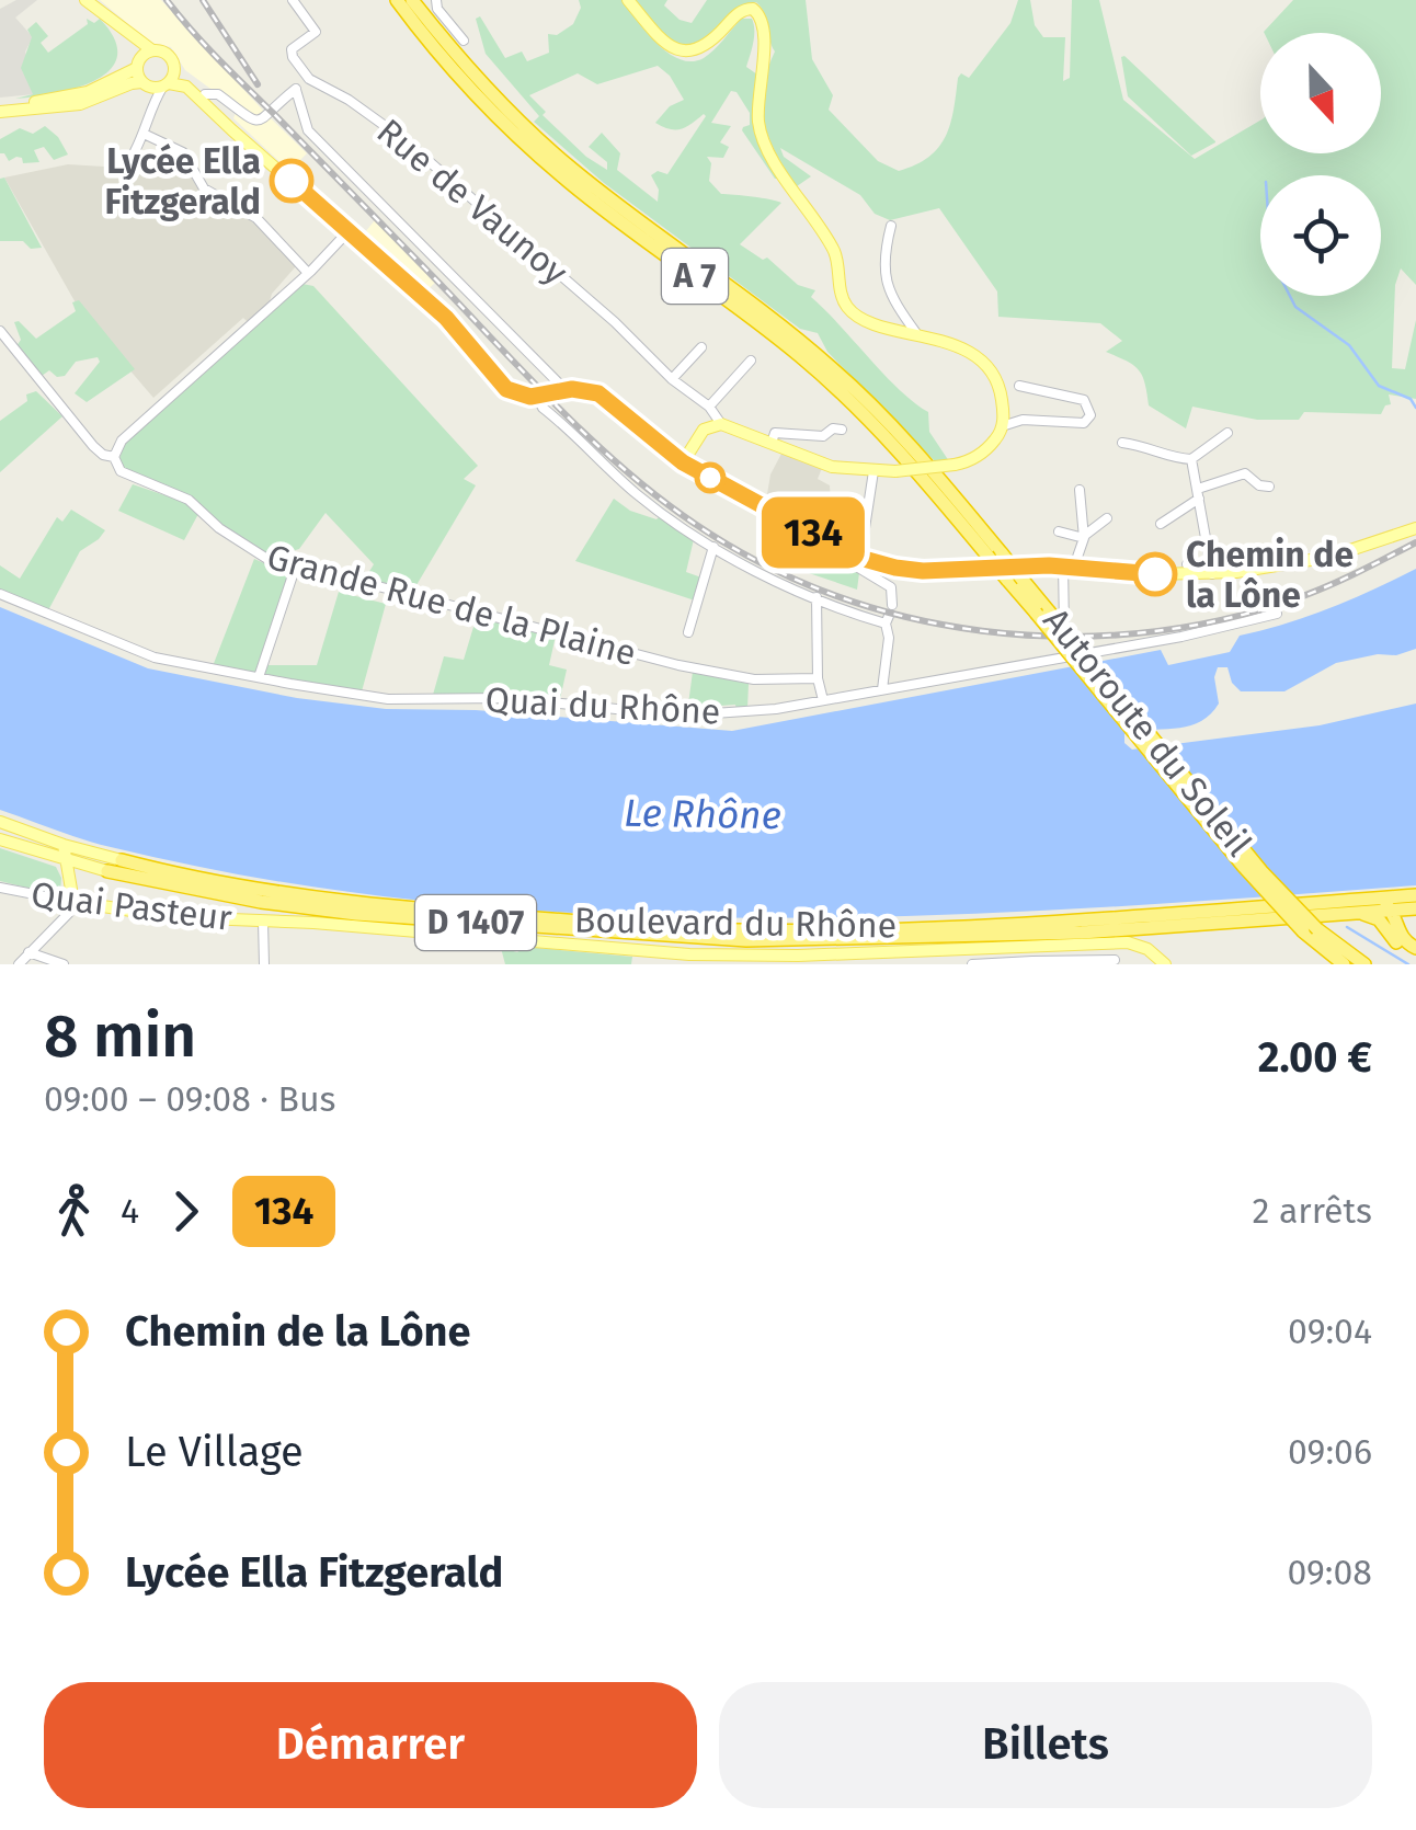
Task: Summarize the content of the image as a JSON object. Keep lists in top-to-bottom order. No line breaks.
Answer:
{"streets":{"highway":["A 7","Autoroute du Soleil","D 1407","Boulevard du Rhône"],"main road":["Quai Pasteur"],"street":["Rue de Vaunoy","Grande Rue de la Plaine","Quai du Rhône"]},"water":["Le Rhône"],"places":["Lycée Ella Fitzgerald","Chemin de la Lône"],"lines":["bus line 134"],"north":"bottom","page":{"on_map":"134","heading":["8 min","09:00 – 09:08 · Bus","2.00 €"],"legs":["4","134","2 arrêts"],"list":[{"name":"Chemin de la Lône","value":"09:04"},{"name":"Le Village","value":"09:06"},{"name":"Lycée Ella Fitzgerald","value":"09:08"}],"buttons":["Démarrer","Billets"]}}
